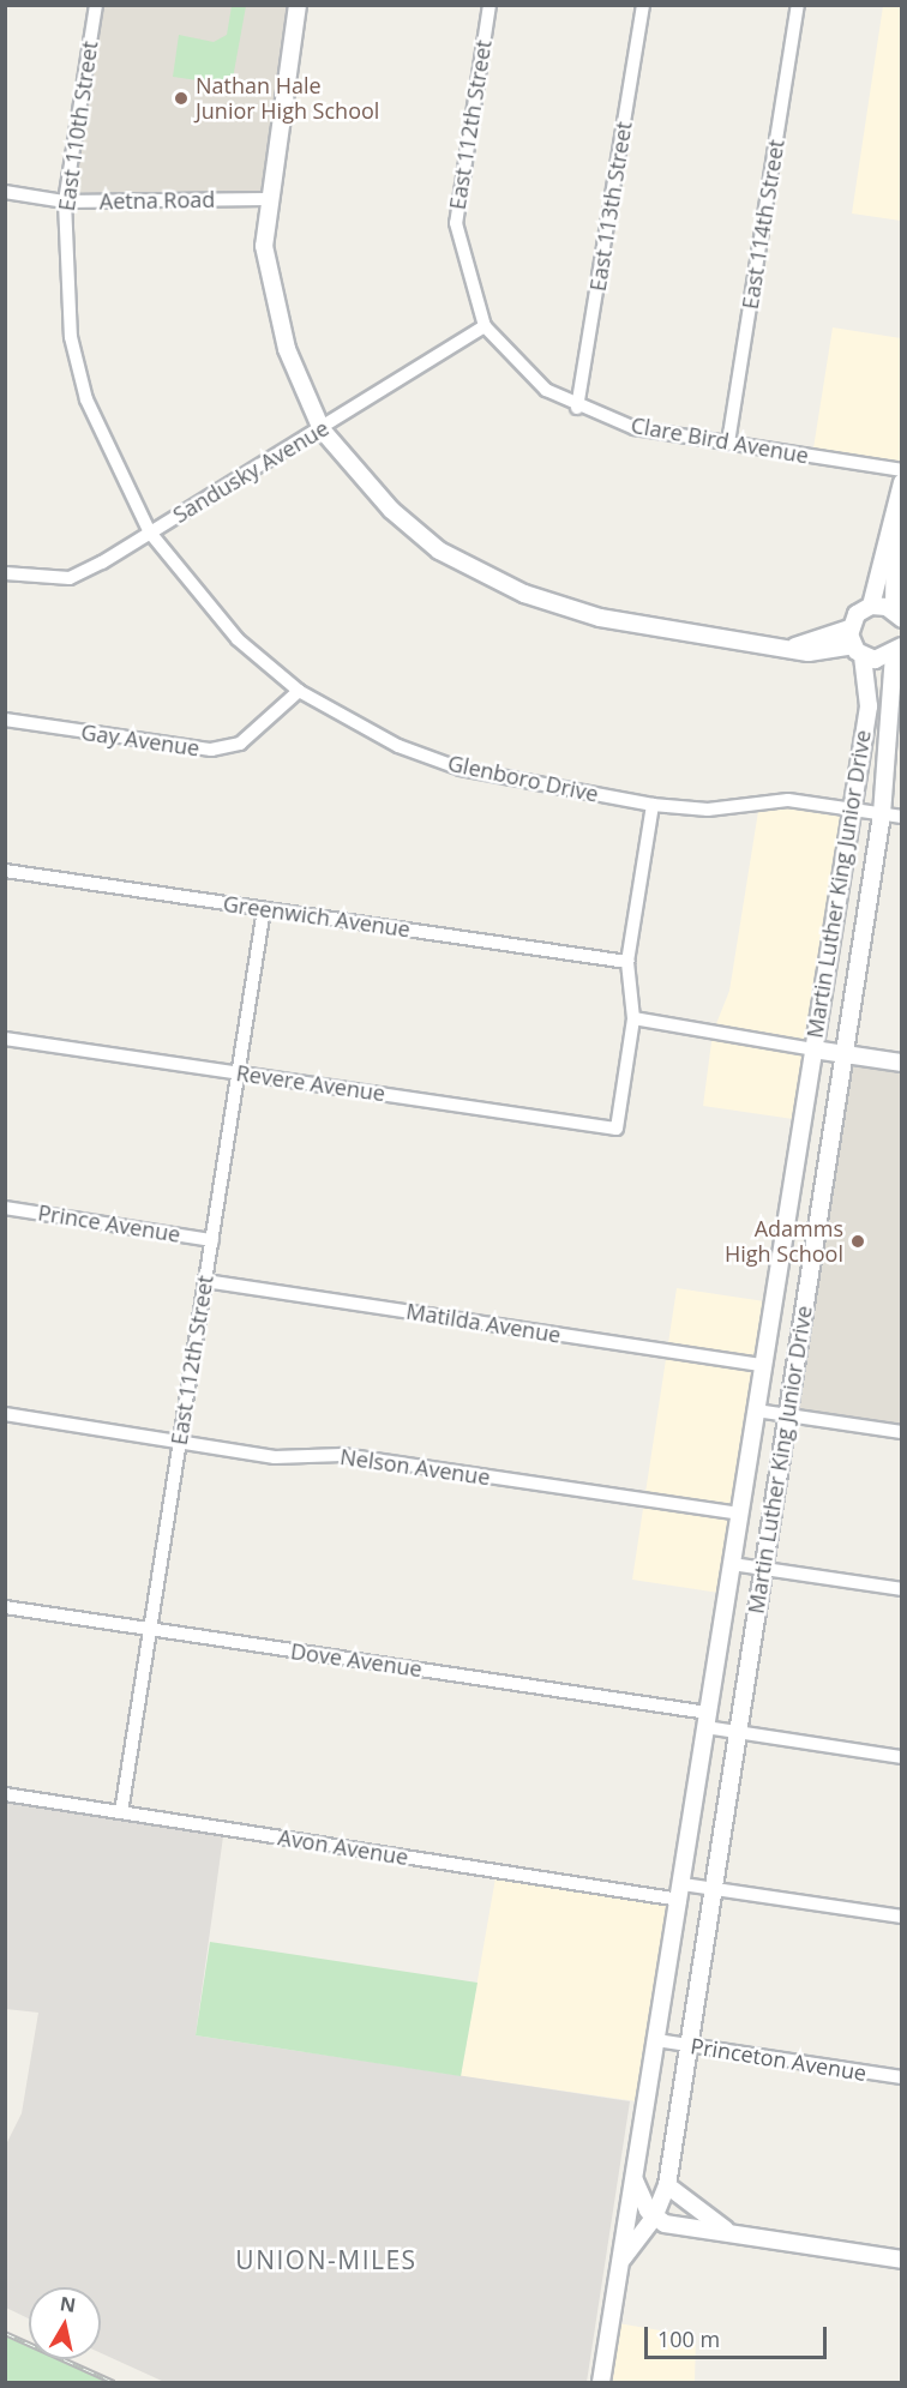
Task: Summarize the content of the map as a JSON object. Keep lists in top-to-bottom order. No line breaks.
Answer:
{"streets":{"main road":["Martin Luther King Junior Drive"],"street":["East 112th Street","East 110th Street","Aetna Road","East 113th Street","East 114th Street","Clare Bird Avenue","Sandusky Avenue","Gay Avenue","Glenboro Drive","Greenwich Avenue","Revere Avenue","Prince Avenue","Matilda Avenue","Nelson Avenue","Dove Avenue","Avon Avenue","Princeton Avenue"]},"crossings":[["East 112th Street","Clare Bird Avenue"],["East 112th Street","Sandusky Avenue"],["East 112th Street","Greenwich Avenue"],["East 112th Street","Revere Avenue"],["East 112th Street","Prince Avenue"],["East 112th Street","Matilda Avenue"],["East 112th Street","Nelson Avenue"],["East 112th Street","Dove Avenue"],["East 112th Street","Avon Avenue"],["East 110th Street","Aetna Road"],["East 110th Street","Sandusky Avenue"],["East 110th Street","Glenboro Drive"],["East 113th Street","Clare Bird Avenue"],["East 114th Street","Clare Bird Avenue"],["Clare Bird Avenue","Sandusky Avenue"],["Sandusky Avenue","Glenboro Drive"],["Gay Avenue","Glenboro Drive"],["Glenboro Drive","Martin Luther King Junior Drive"],["Martin Luther King Junior Drive","Matilda Avenue"],["Martin Luther King Junior Drive","Nelson Avenue"],["Martin Luther King Junior Drive","Dove Avenue"],["Martin Luther King Junior Drive","Avon Avenue"],["Martin Luther King Junior Drive","Princeton Avenue"]],"districts":["UNION-MILES"],"places":["Nathan Hale Junior High School","Adamms High School"],"scale_bar":"100 m","north":"top"}
